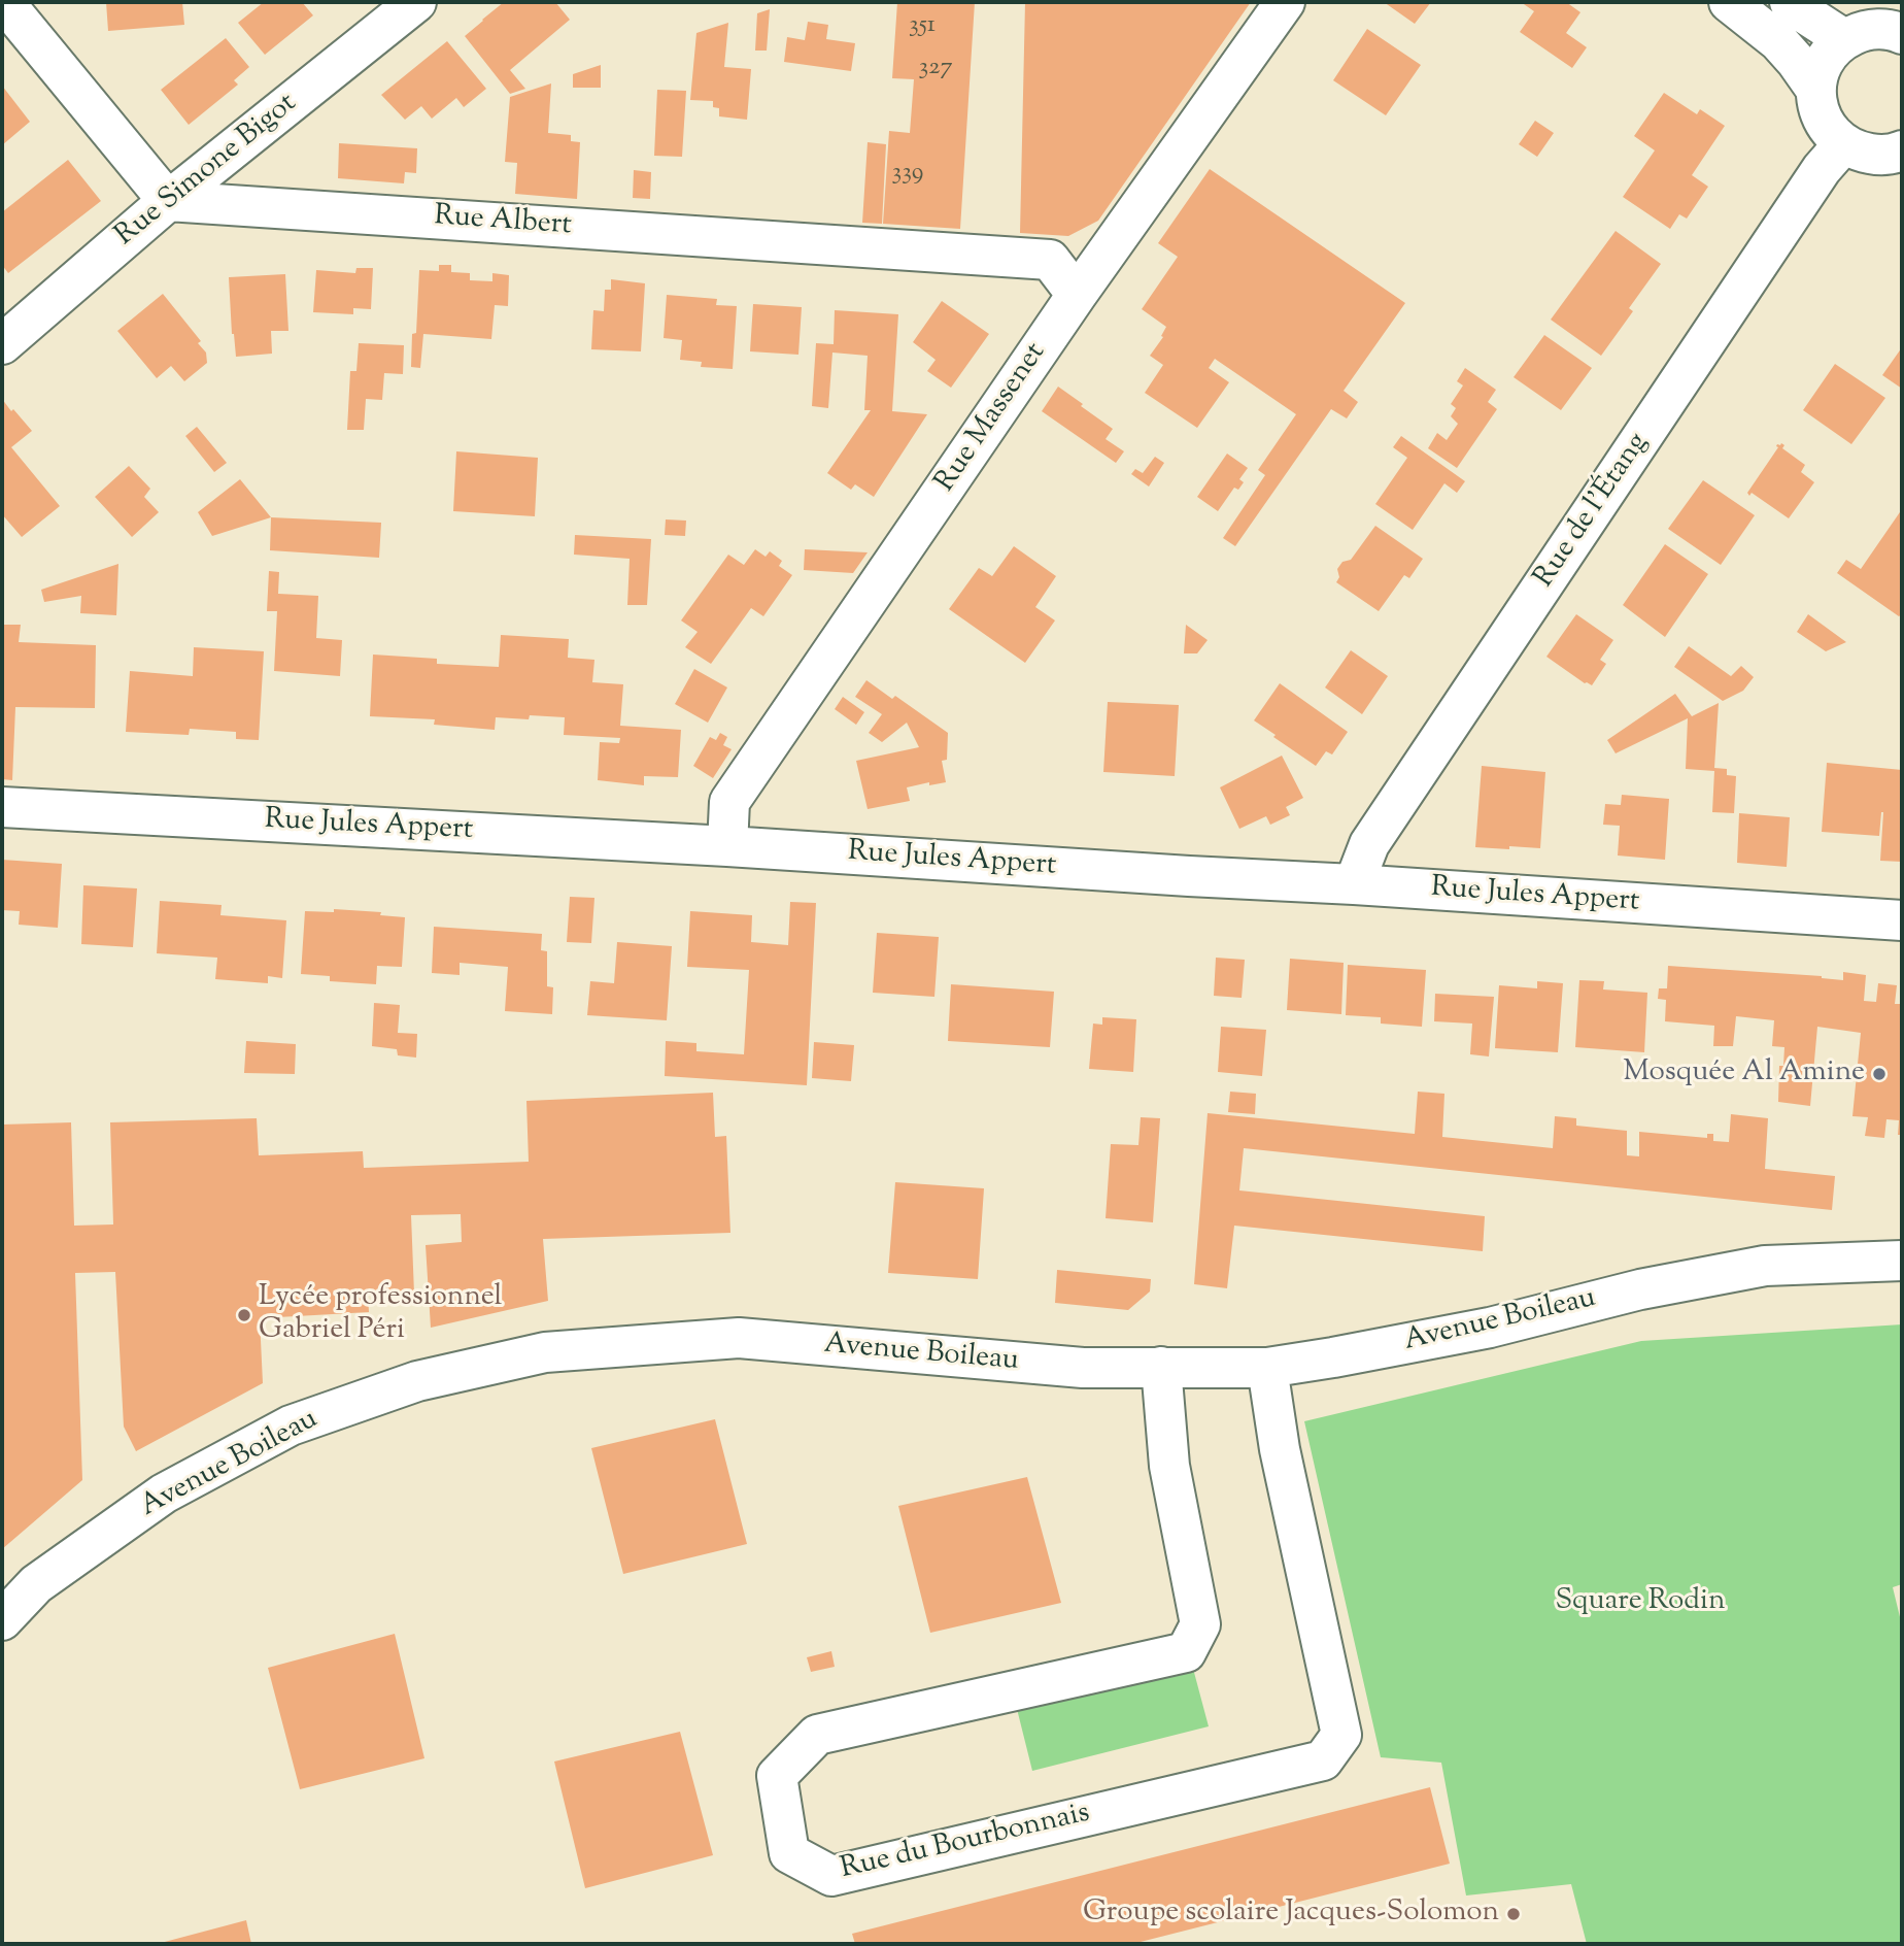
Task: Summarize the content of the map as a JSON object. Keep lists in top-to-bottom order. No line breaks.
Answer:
{"streets":{"street":["Rue Simone Bigot","Rue Albert","Rue Massenet","Rue de l'Étang","Rue Jules Appert","Avenue Boileau","Rue du Bourbonnais"]},"crossings":[["Rue Simone Bigot","Rue Albert"],["Rue Albert","Rue Massenet"],["Rue Massenet","Rue Jules Appert"],["Rue de l'Étang","Rue Jules Appert"],["Avenue Boileau","Rue du Bourbonnais"]],"parks":["Square Rodin"],"places":["Mosquée Al Amine","Lycée professionnel Gabriel Péri","Groupe scolaire Jacques-Solomon"],"house_numbers":["351","327","339"]}
